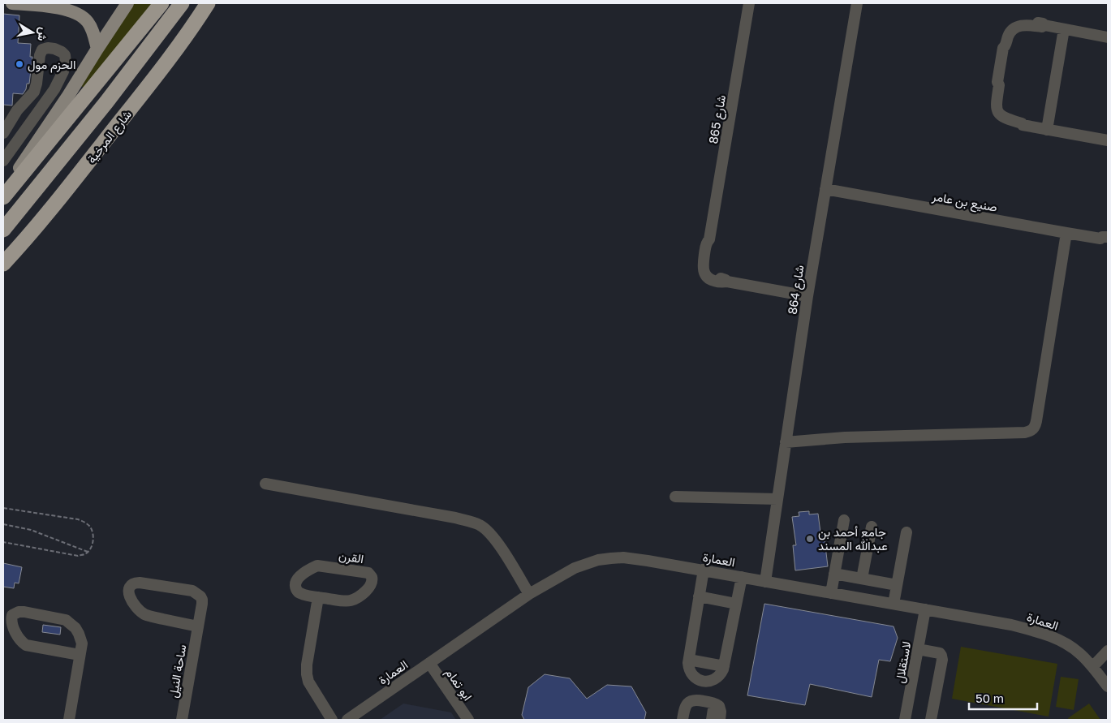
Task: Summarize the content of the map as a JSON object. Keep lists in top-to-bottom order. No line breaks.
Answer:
{"streets":{"highway":["شارع المرخية"],"street":["شارع 865","صنيع بن عامر","شارع 864","القرن","العمارة","لاستقلال","ساحة النيل","ابو تمام"]},"crossings":[["شارع 865","شارع 864"],["صنيع بن عامر","شارع 864"],["شارع 864","العمارة"],["العمارة","لاستقلال"],["العمارة","ابو تمام"]],"places":["الحزم مول","جامع أحمد بن عبدالله المسند"],"scale_bar":"50 m","north":"right"}
